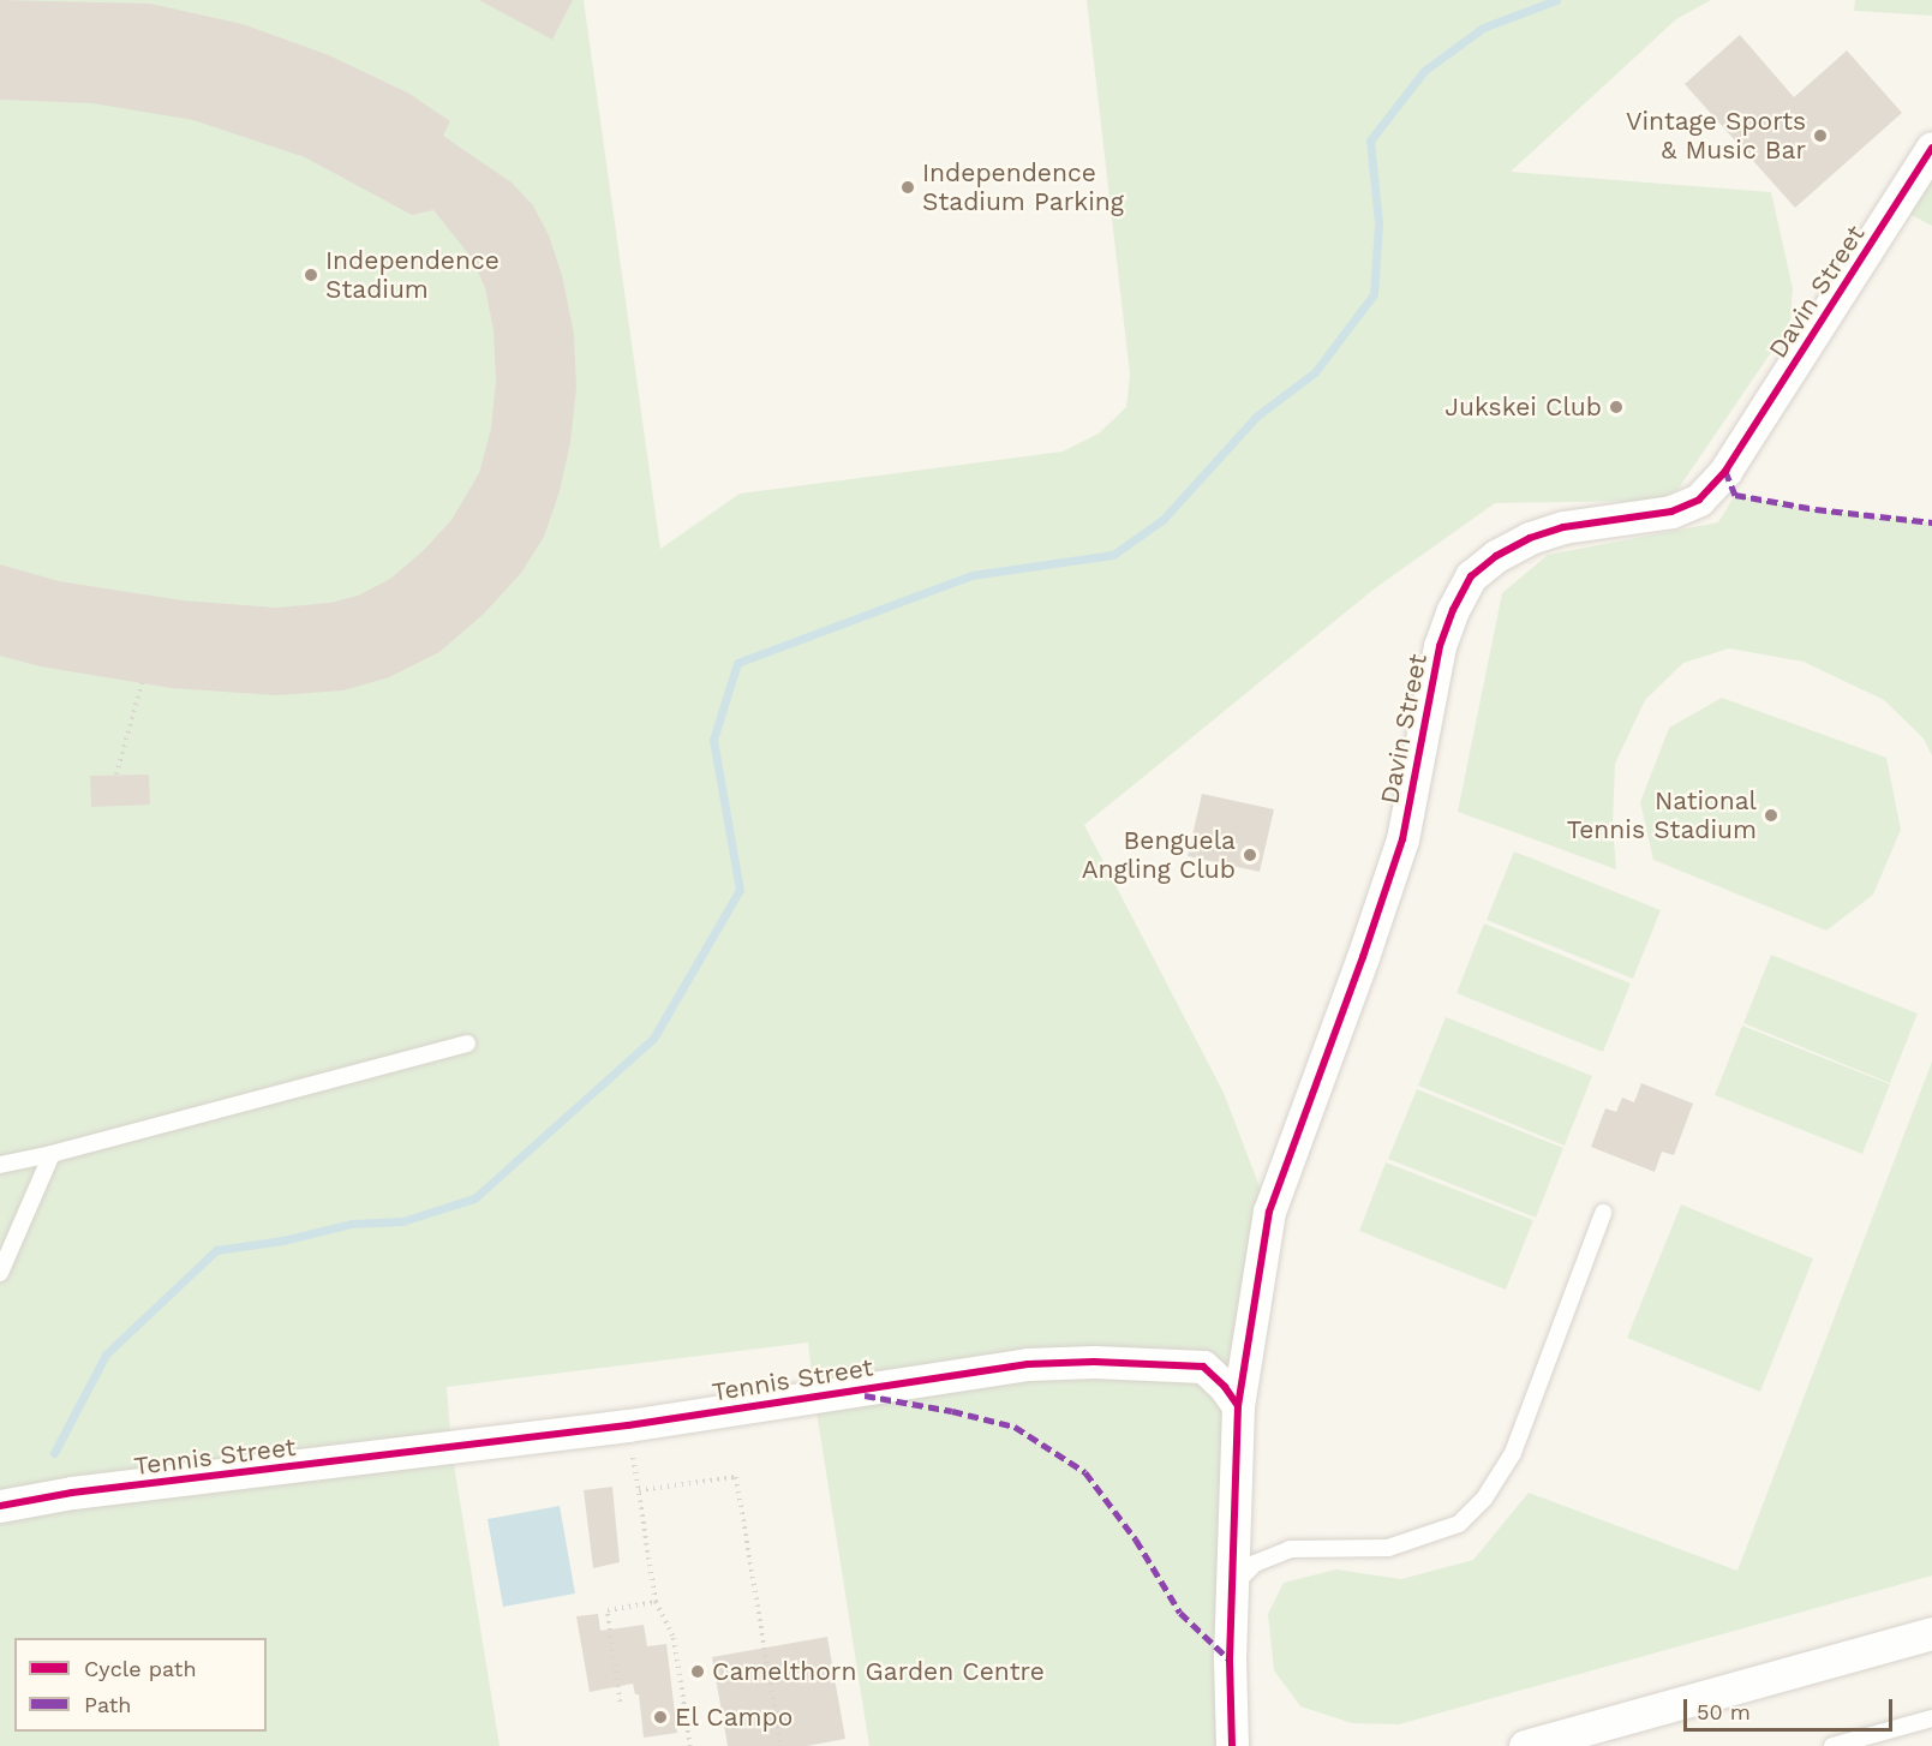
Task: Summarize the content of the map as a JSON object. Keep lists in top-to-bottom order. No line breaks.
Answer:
{"streets":{"street":["Davin Street","Tennis Street"]},"crossings":[["Davin Street","Tennis Street"]],"places":["Vintage Sports & Music Bar","Independence Stadium Parking","Independence Stadium","Jukskei Club","National Tennis Stadium","Benguela Angling Club","Camelthorn Garden Centre","El Campo"],"legend":["Cycle path","Path"],"scale_bar":"50 m"}
